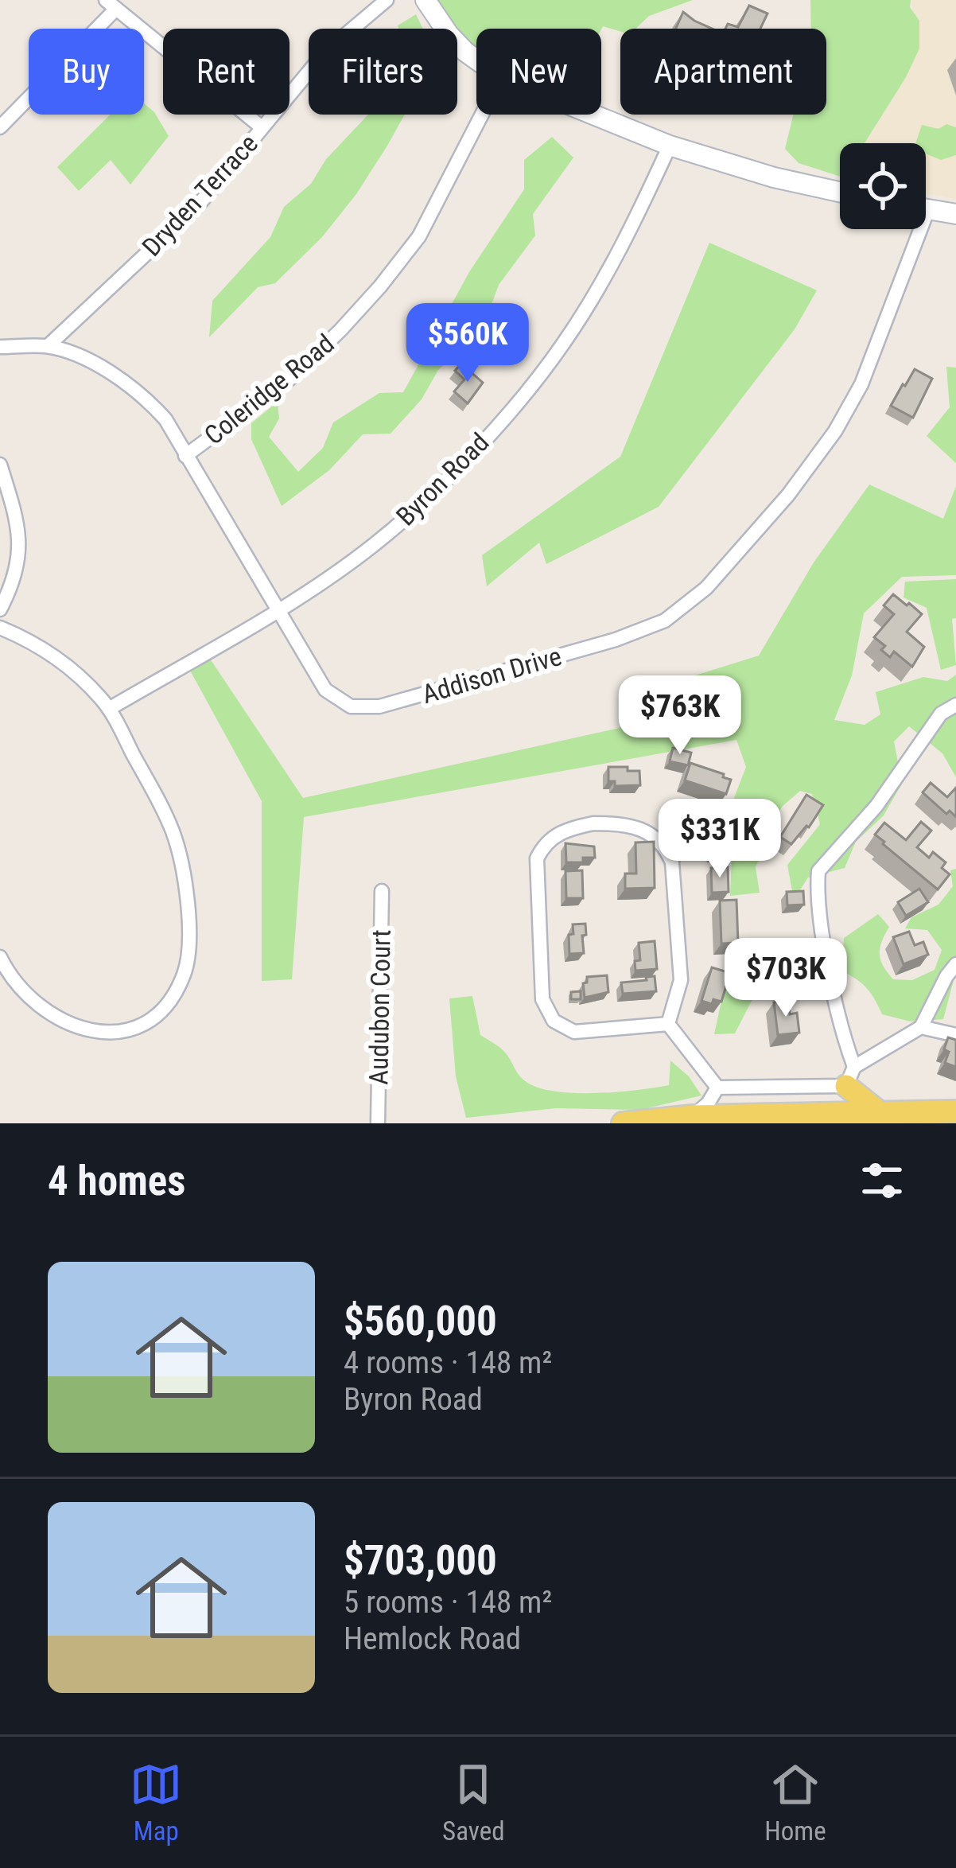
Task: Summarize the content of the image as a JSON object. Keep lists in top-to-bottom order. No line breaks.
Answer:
{"streets":{"street":["Dryden Terrace","Coleridge Road","Byron Road","Addison Drive","Audubon Court"]},"crossings":[["Dryden Terrace","Addison Drive"],["Coleridge Road","Addison Drive"],["Byron Road","Addison Drive"]],"page":{"chip":["Buy","Rent","Filters","New","Apartment"],"price":["$560K","$763K","$331K","$703K"],"heading":"4 homes","list":[{"name":"$560,000","note":"4 rooms · 148 m² · Byron Road"},{"name":"$703,000","note":"5 rooms · 148 m² · Hemlock Road"}],"tabs":["Map","Saved","Home"]}}
